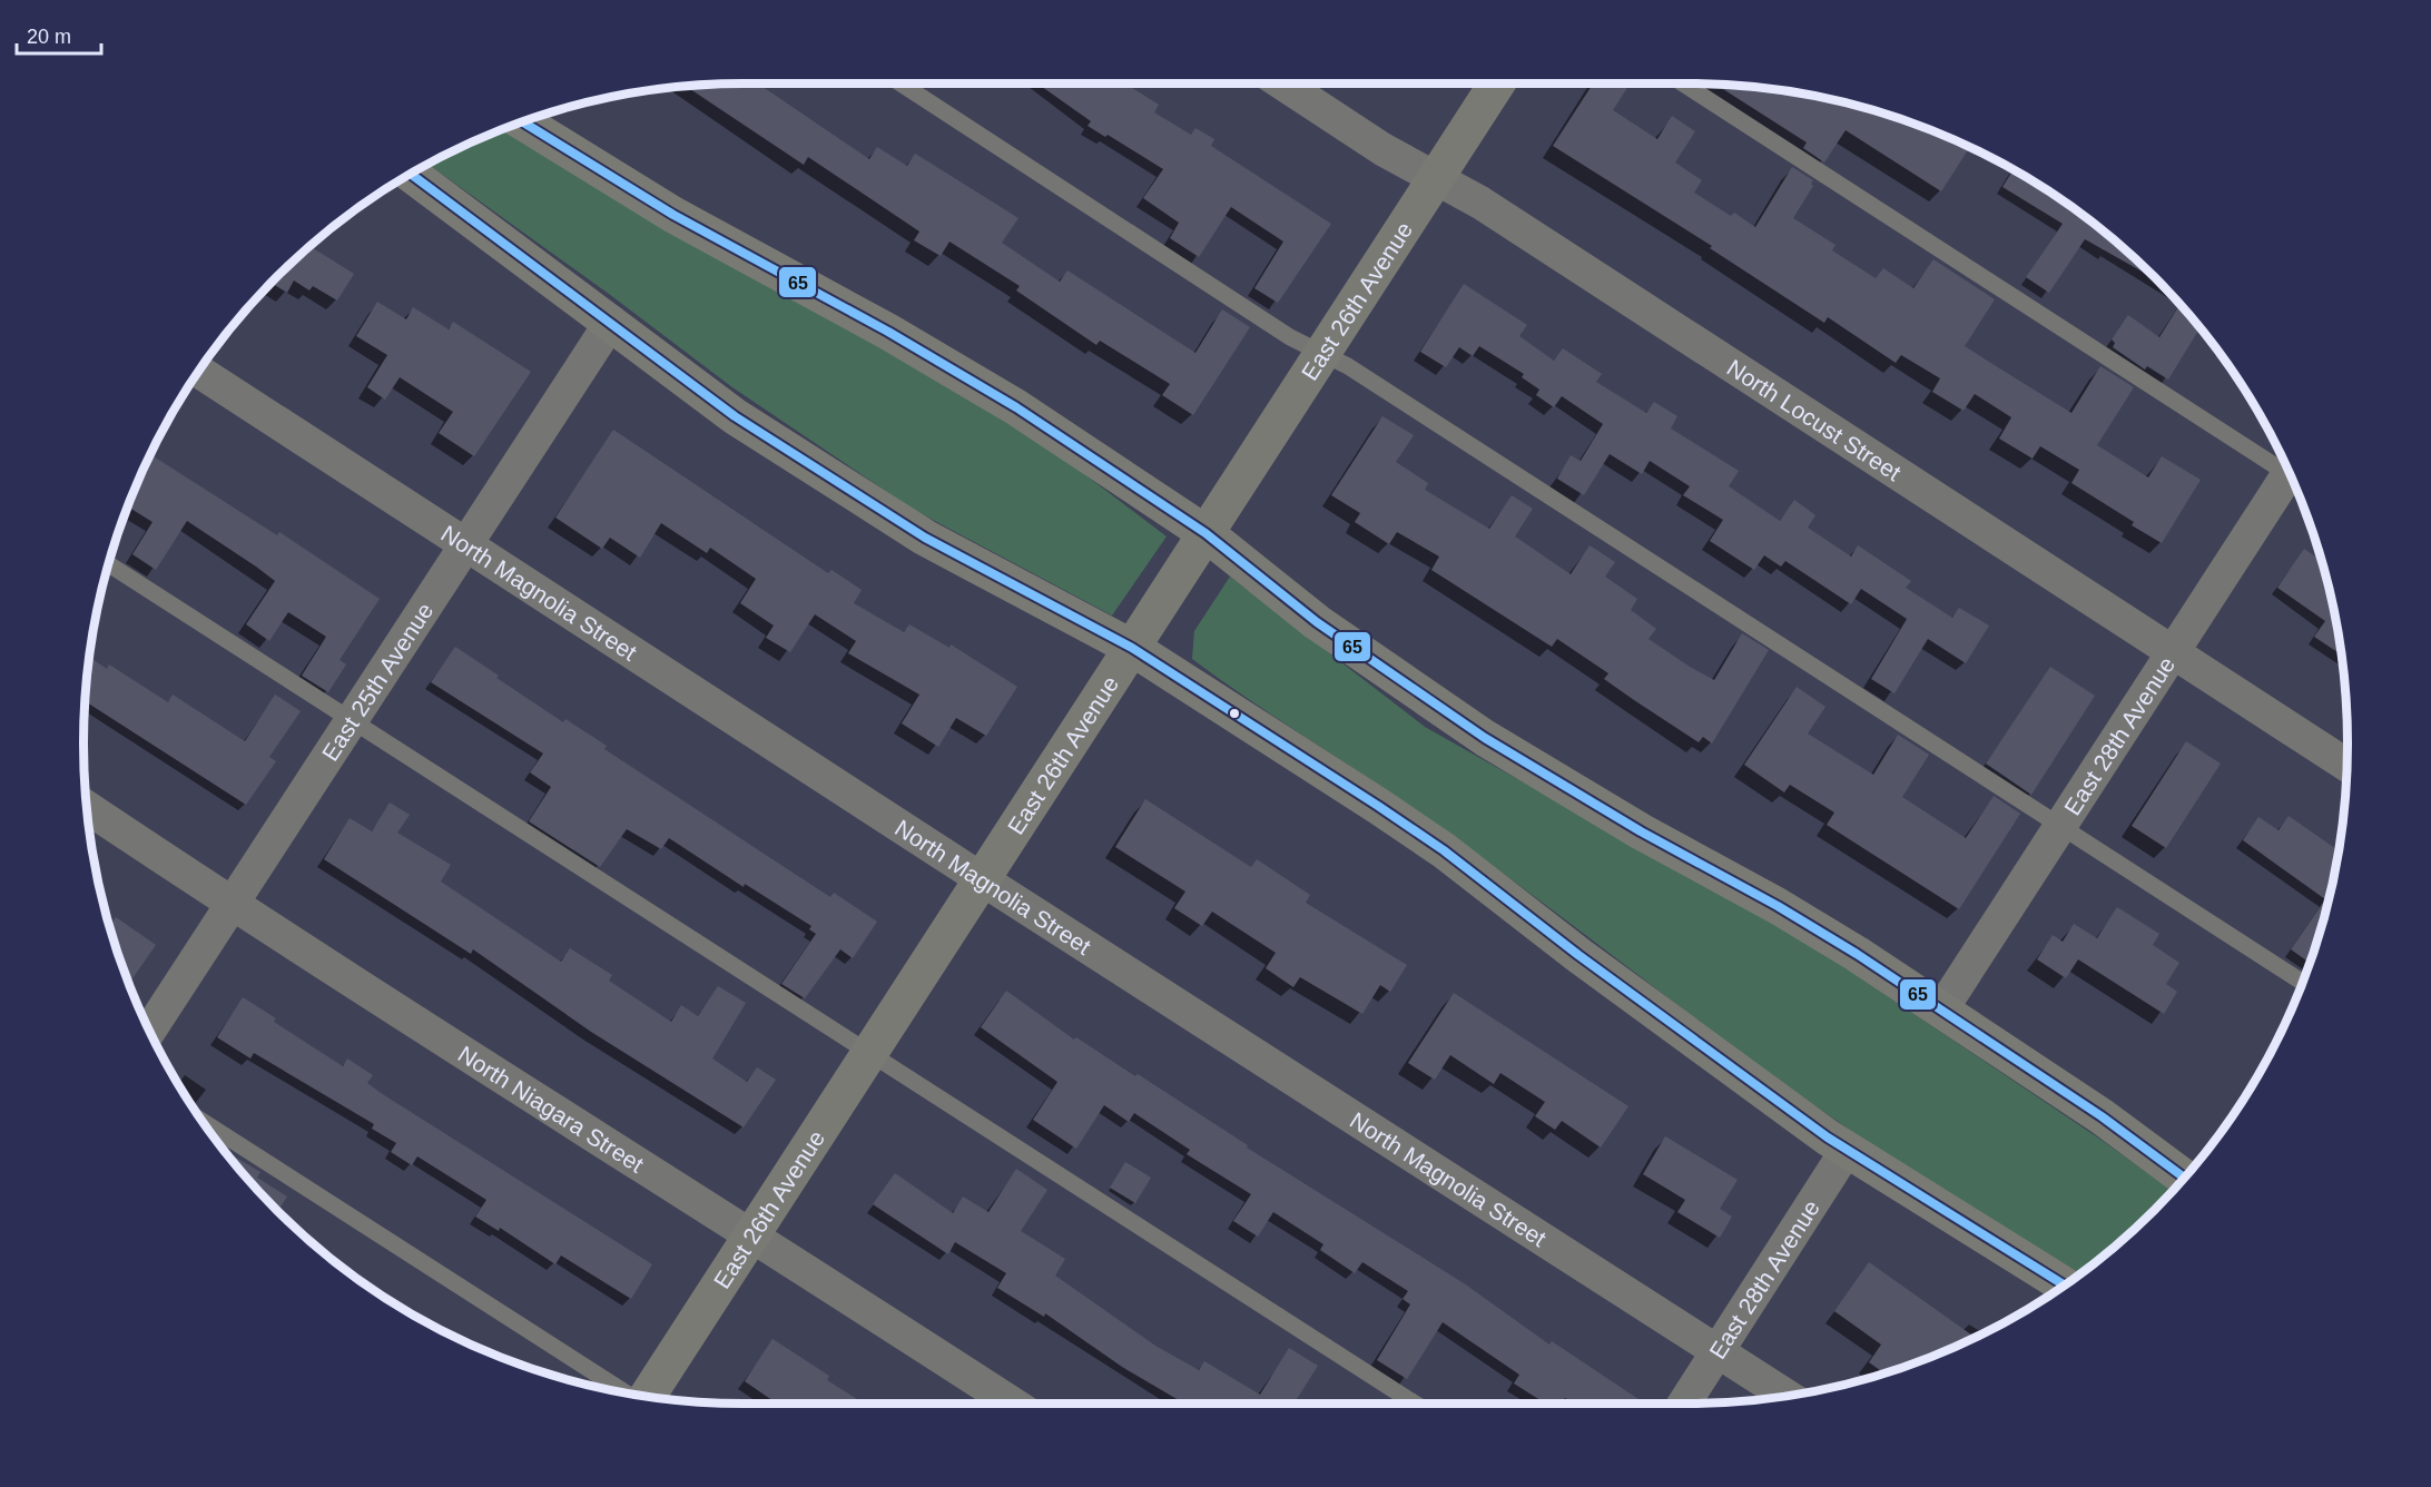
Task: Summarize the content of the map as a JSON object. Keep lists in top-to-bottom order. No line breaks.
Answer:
{"streets":{"main road":["East 26th Avenue"],"street":["North Locust Street","North Magnolia Street","East 25th Avenue","East 28th Avenue","North Niagara Street"]},"crossings":[["East 26th Avenue","North Locust Street"],["East 26th Avenue","North Magnolia Street"],["East 26th Avenue","North Niagara Street"],["North Locust Street","East 28th Avenue"],["North Magnolia Street","East 25th Avenue"],["North Magnolia Street","East 28th Avenue"],["East 25th Avenue","North Niagara Street"]],"lines":["transit line 65"],"scale_bar":"20 m"}
